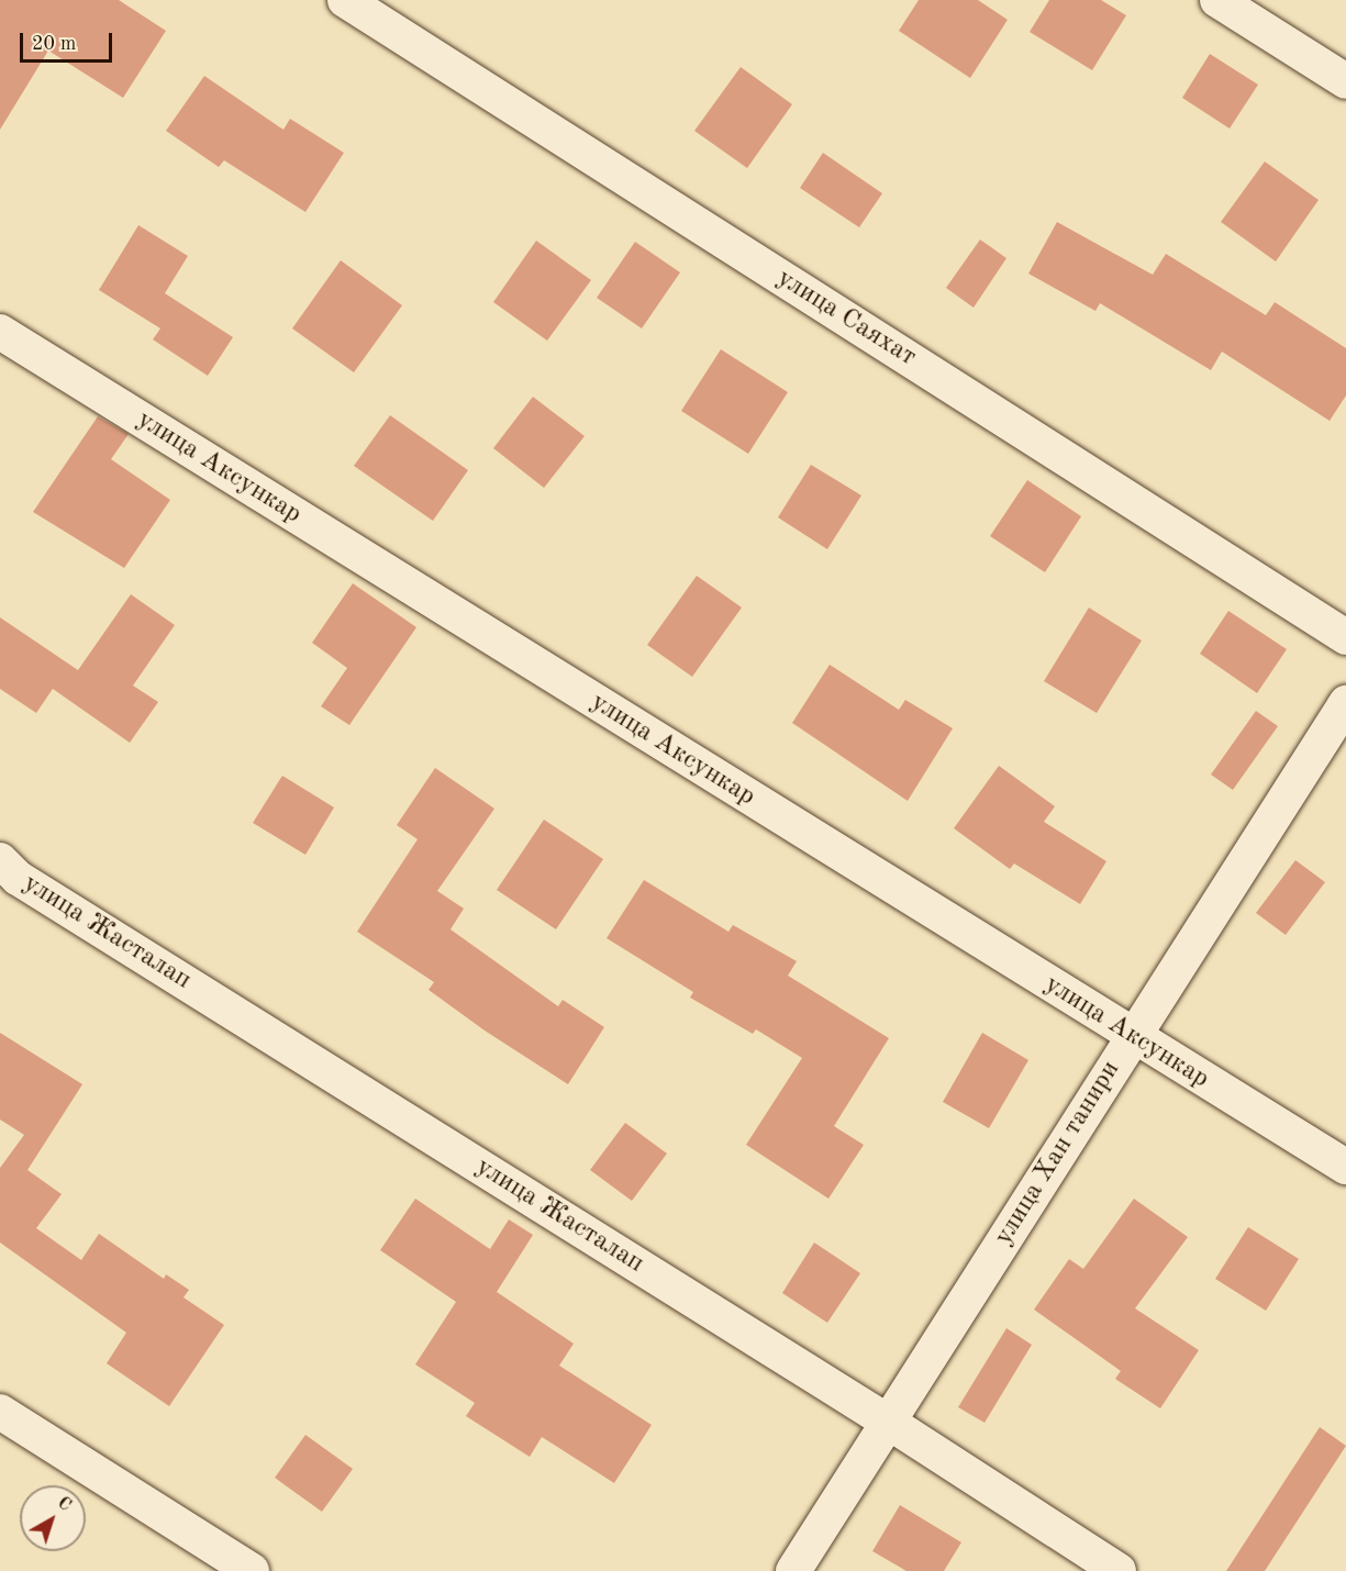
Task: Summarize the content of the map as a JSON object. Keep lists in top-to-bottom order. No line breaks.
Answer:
{"streets":{"street":["улица Саяхат","улица Аксункар","улица Жасталап","улица Хан танири"]},"crossings":[["улица Аксункар","улица Хан танири"],["улица Жасталап","улица Хан танири"]],"scale_bar":"20 m","north":"top right"}
